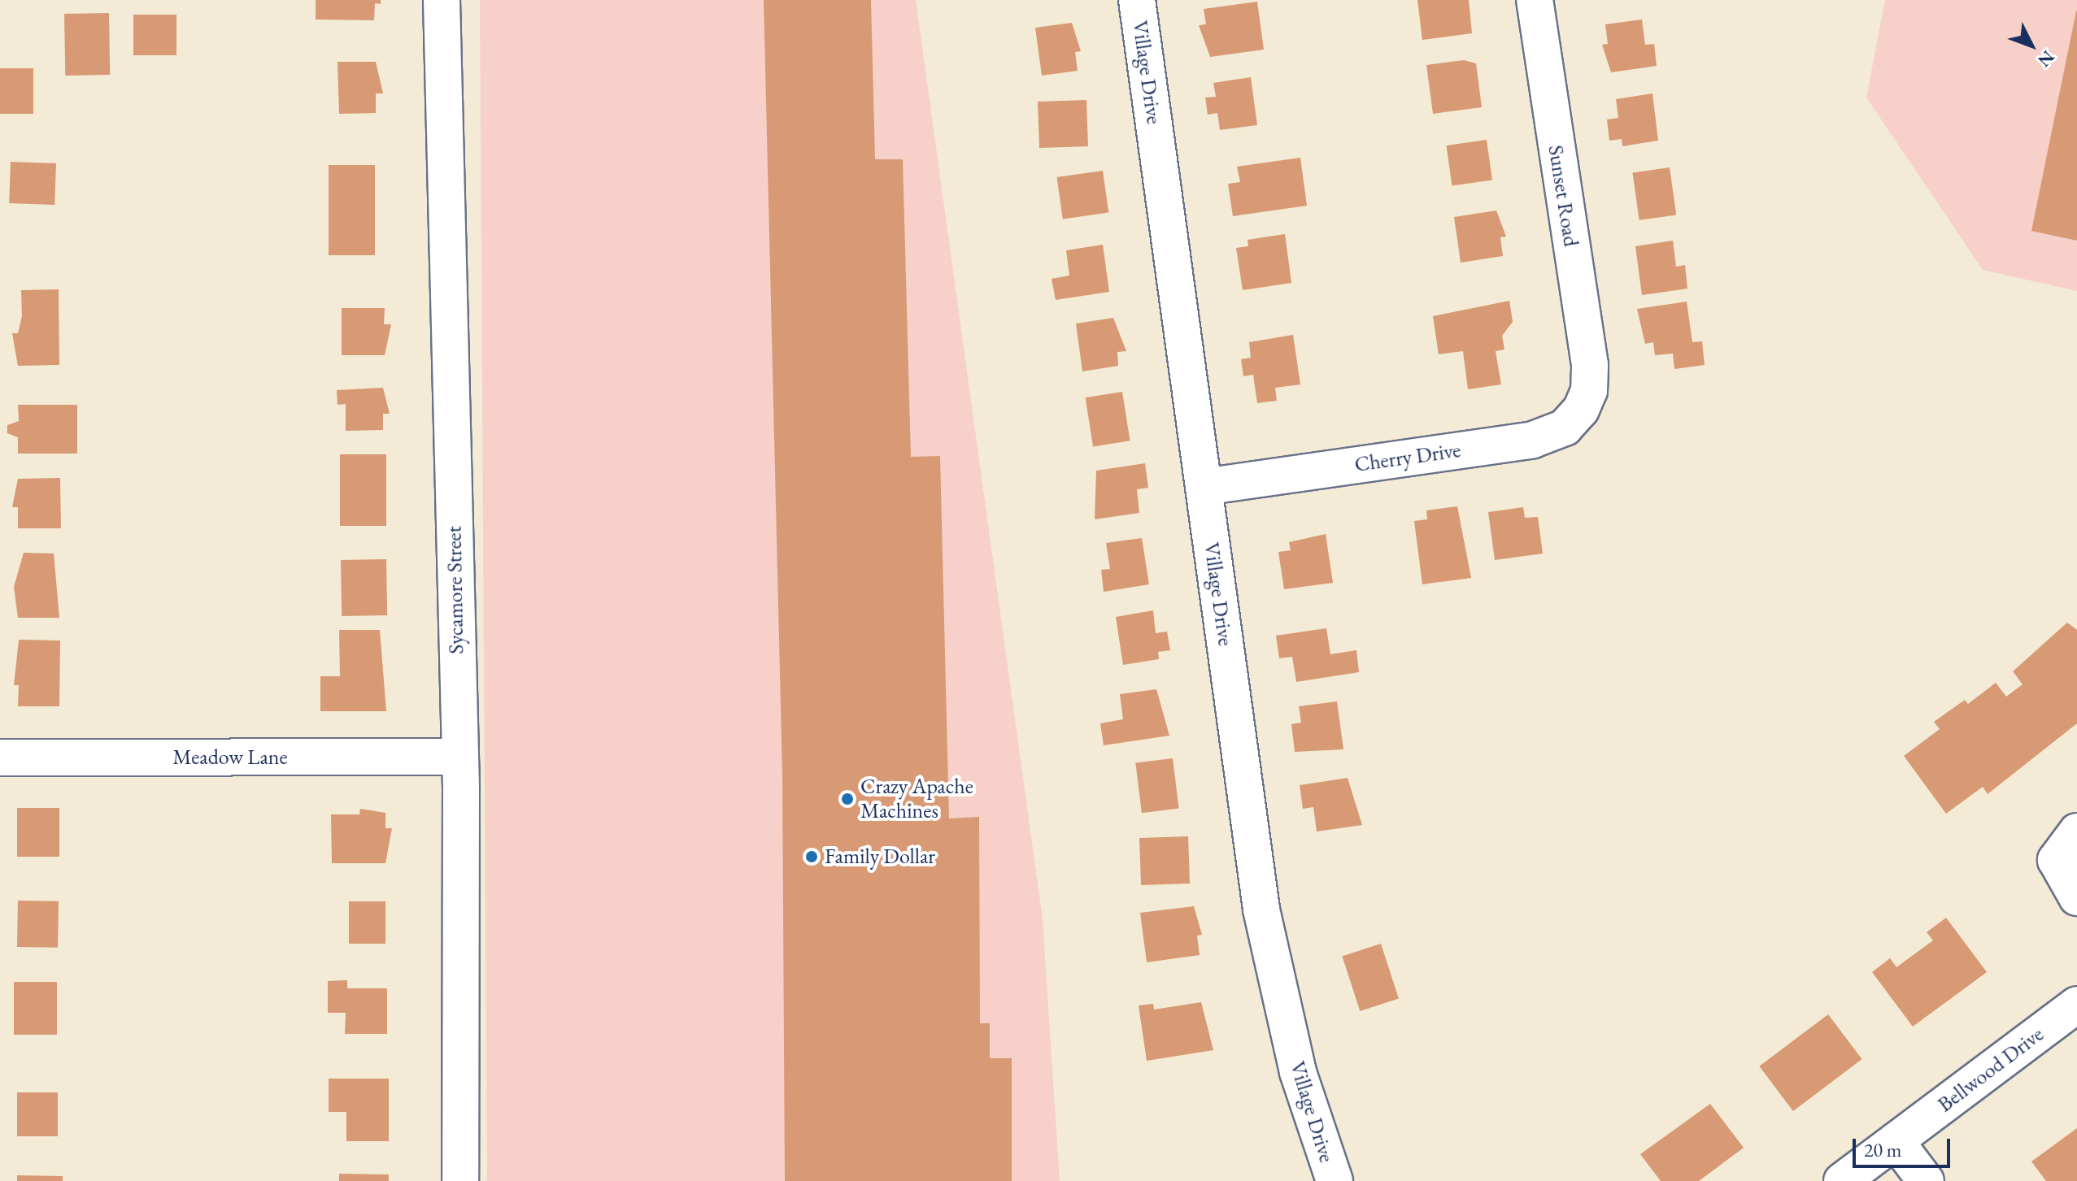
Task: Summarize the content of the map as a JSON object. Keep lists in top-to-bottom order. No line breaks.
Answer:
{"streets":{"street":["Village Drive","Sunset Road","Cherry Drive","Sycamore Street","Meadow Lane","Bellwood Drive"]},"crossings":[["Village Drive","Cherry Drive"],["Sunset Road","Cherry Drive"],["Sycamore Street","Meadow Lane"]],"places":["Crazy Apache Machines","Family Dollar"],"scale_bar":"20 m","north":"bottom right"}
